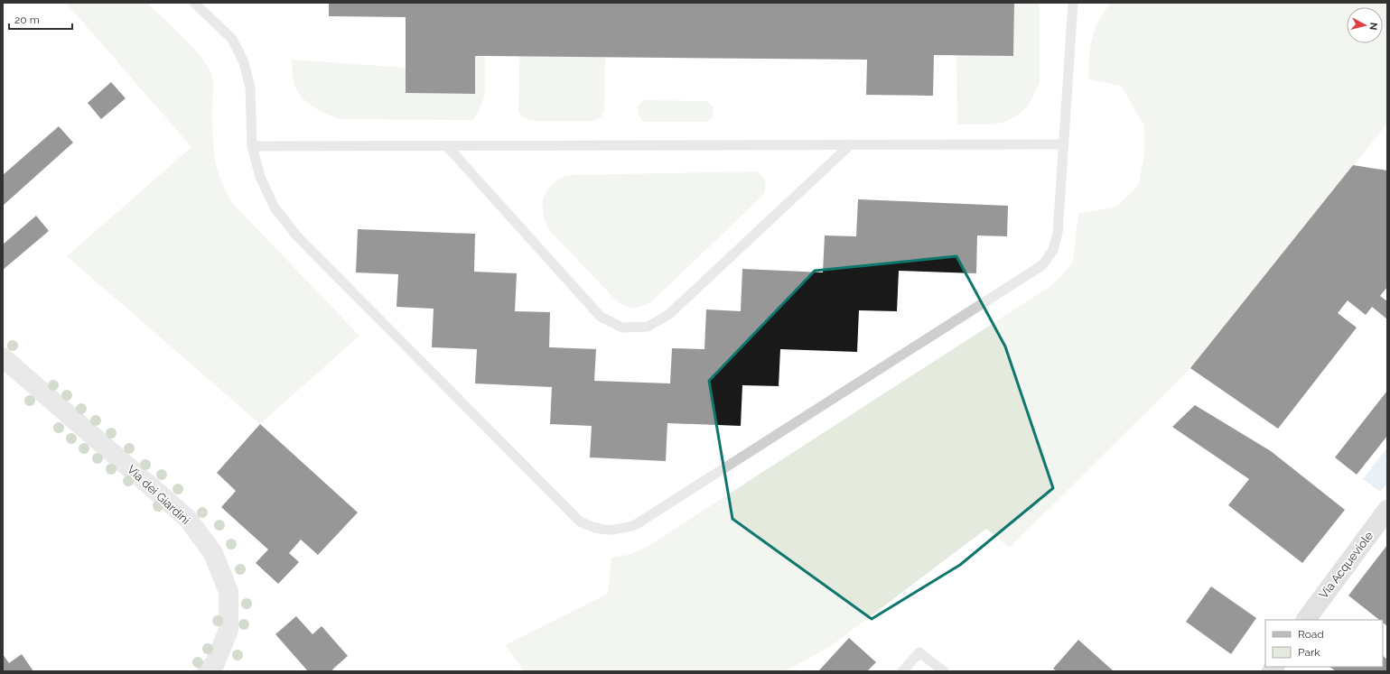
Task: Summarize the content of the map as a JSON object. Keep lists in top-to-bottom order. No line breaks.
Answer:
{"streets":{"main road":["Via Acqueviole"],"street":["Via dei Giardini"]},"legend":["Road","Park"],"scale_bar":"20 m","north":"right"}
